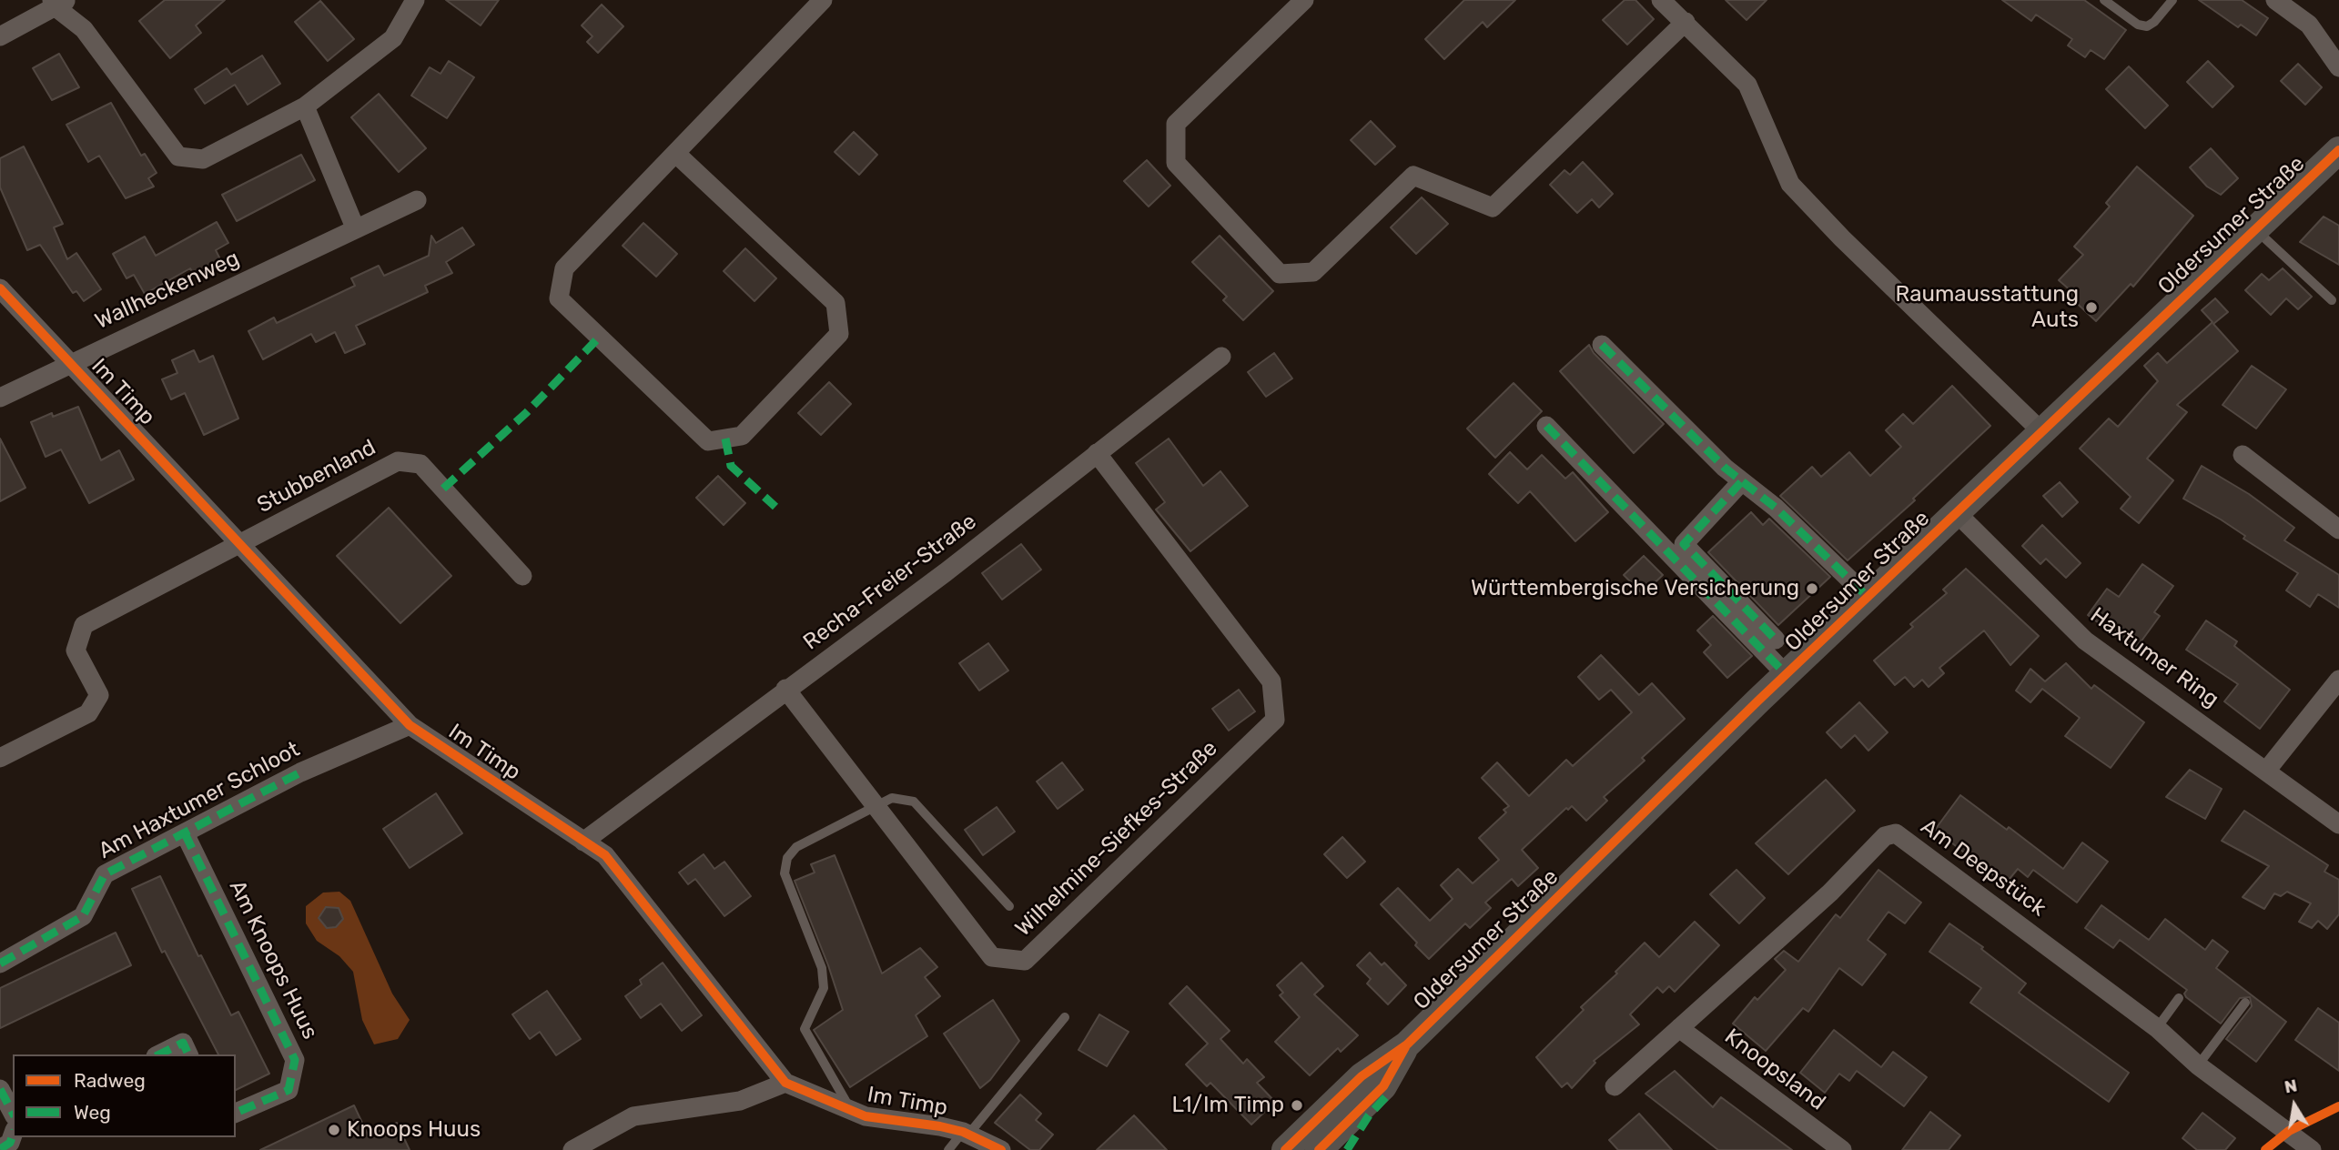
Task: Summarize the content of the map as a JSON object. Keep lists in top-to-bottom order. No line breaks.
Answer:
{"streets":{"main road":["Oldersumer Straße"],"street":["Wallheckenweg","Im Timp","Stubbenland","Recha-Freier-Straße","Haxtumer Ring","Am Haxtumer Schloot","Wilhelmine-Siefkes-Straße","Am Deepstück","Am Knoops Huus","Knoopsland"]},"crossings":[["Oldersumer Straße","Haxtumer Ring"],["Wallheckenweg","Im Timp"],["Im Timp","Stubbenland"],["Im Timp","Recha-Freier-Straße"],["Im Timp","Am Haxtumer Schloot"],["Recha-Freier-Straße","Wilhelmine-Siefkes-Straße"],["Am Haxtumer Schloot","Am Knoops Huus"],["Am Deepstück","Knoopsland"]],"places":["Raumausstattung Auts","Württembergische Versicherung","L1/Im Timp","Knoops Huus"],"legend":["Radweg","Weg"],"north":"top"}
